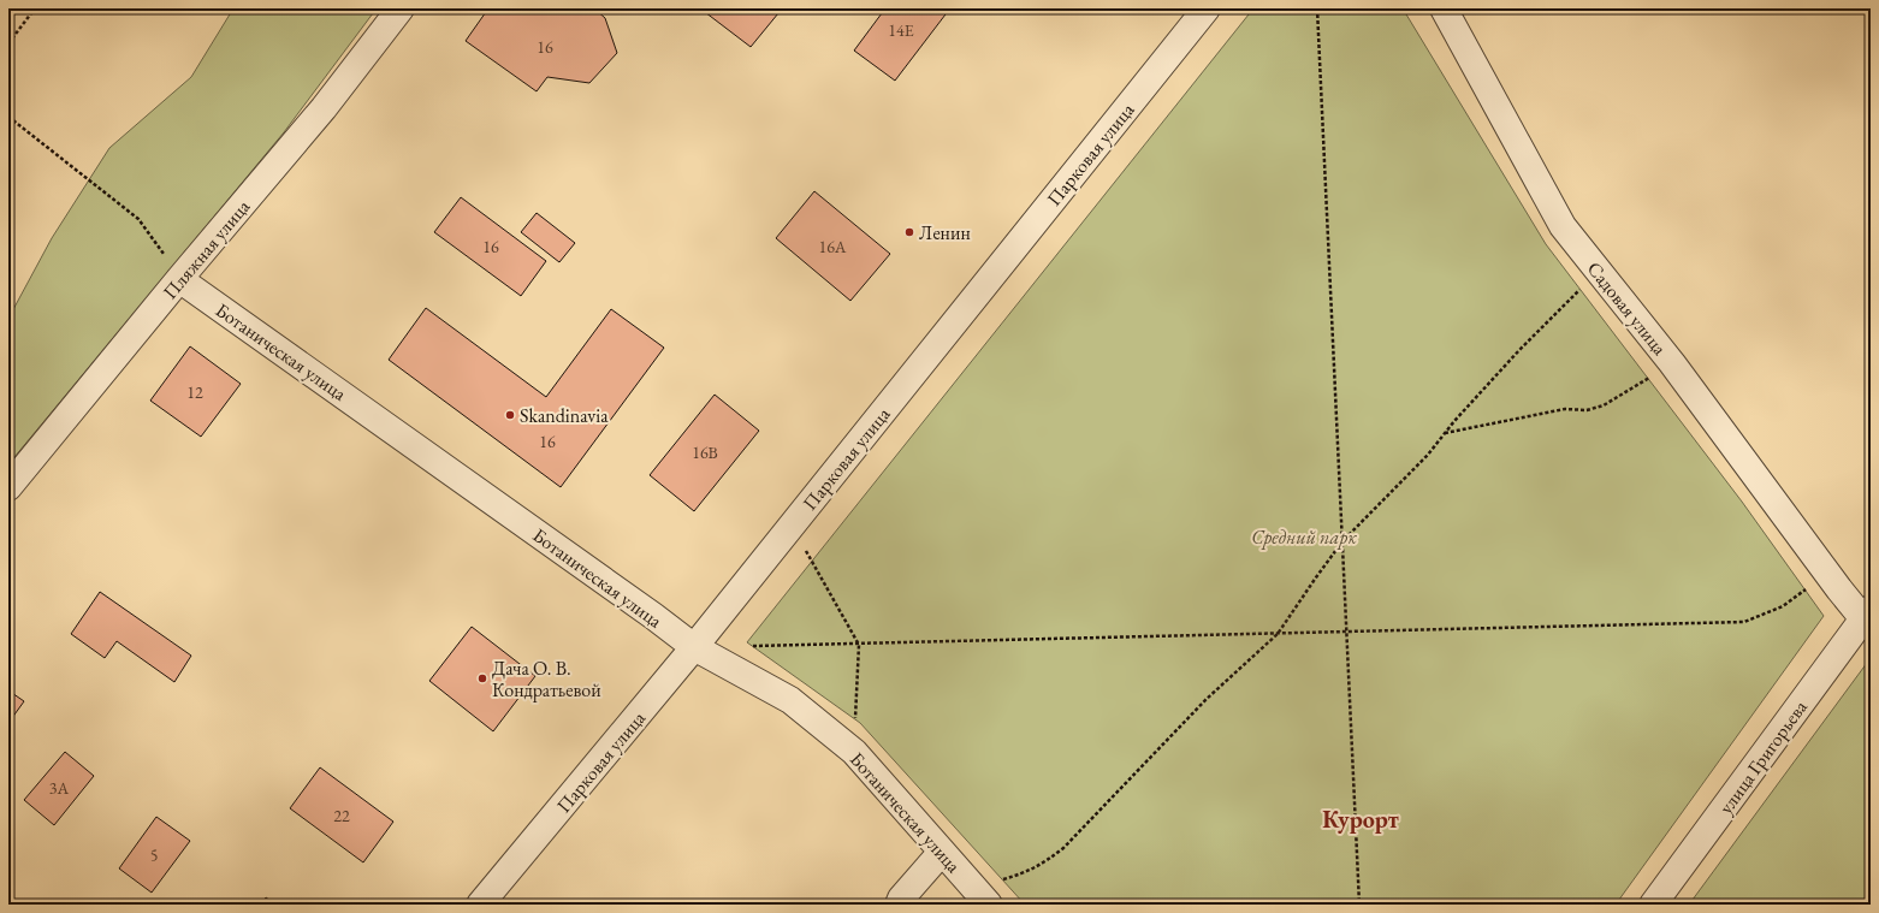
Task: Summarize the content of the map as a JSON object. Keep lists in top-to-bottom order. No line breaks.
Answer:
{"streets":{"street":["Парковая улица","Пляжная улица","Садовая улица","Ботаническая улица","улица Григорьева"]},"crossings":[["Парковая улица","Ботаническая улица"],["Пляжная улица","Ботаническая улица"],["Садовая улица","улица Григорьева"]],"districts":["Курорт"],"parks":["Средний парк"],"places":["Ленин","Skandinavia","Дача О. В. Кондратьевой"],"house_numbers":["14Е","16","16","16А","12","16","16В","3А","22","5"]}
